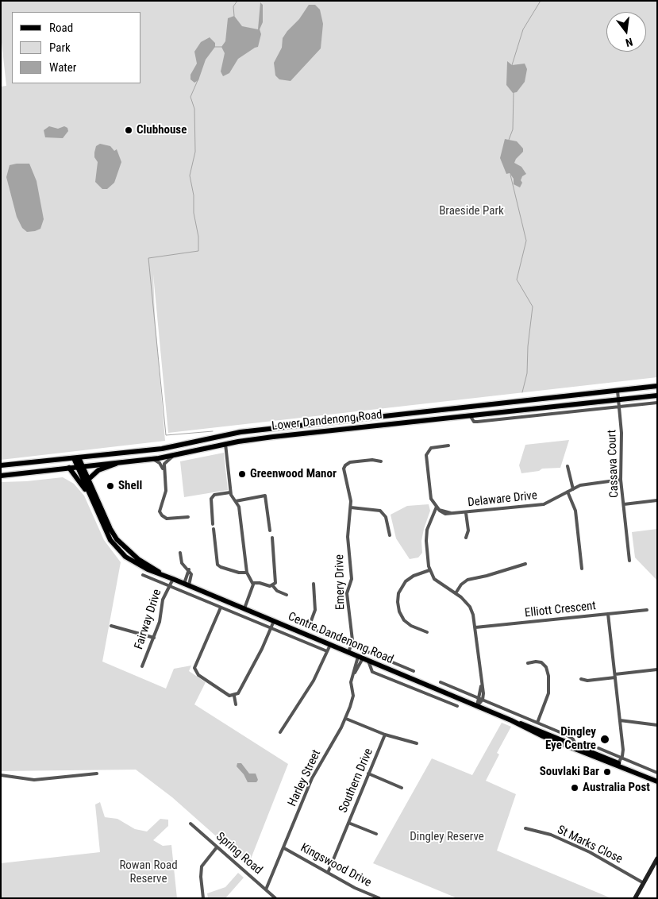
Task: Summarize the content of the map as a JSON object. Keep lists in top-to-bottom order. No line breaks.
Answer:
{"streets":{"main road":["Lower Dandenong Road","Centre Dandenong Road"],"street":["Cassava Court","Delaware Drive","Emery Drive","Elliott Crescent","Fairway Drive","Harley Street","Southern Drive","St Marks Close","Spring Road","Kingswood Drive"]},"crossings":[["Lower Dandenong Road","Cassava Court"],["Lower Dandenong Road","Centre Dandenong Road"],["Cassava Court","Delaware Drive"],["Emery Drive","Centre Dandenong Road"],["Fairway Drive","Centre Dandenong Road"],["Centre Dandenong Road","Harley Street"],["Harley Street","Spring Road"],["Harley Street","Kingswood Drive"],["Southern Drive","Kingswood Drive"]],"parks":["Braeside Park","Dingley Reserve","Rowan Road Reserve"],"places":["Clubhouse","Greenwood Manor","Shell","Dingley Eye Centre","Souvlaki Bar","Australia Post"],"legend":["Road","Park","Water"],"north":"bottom"}
